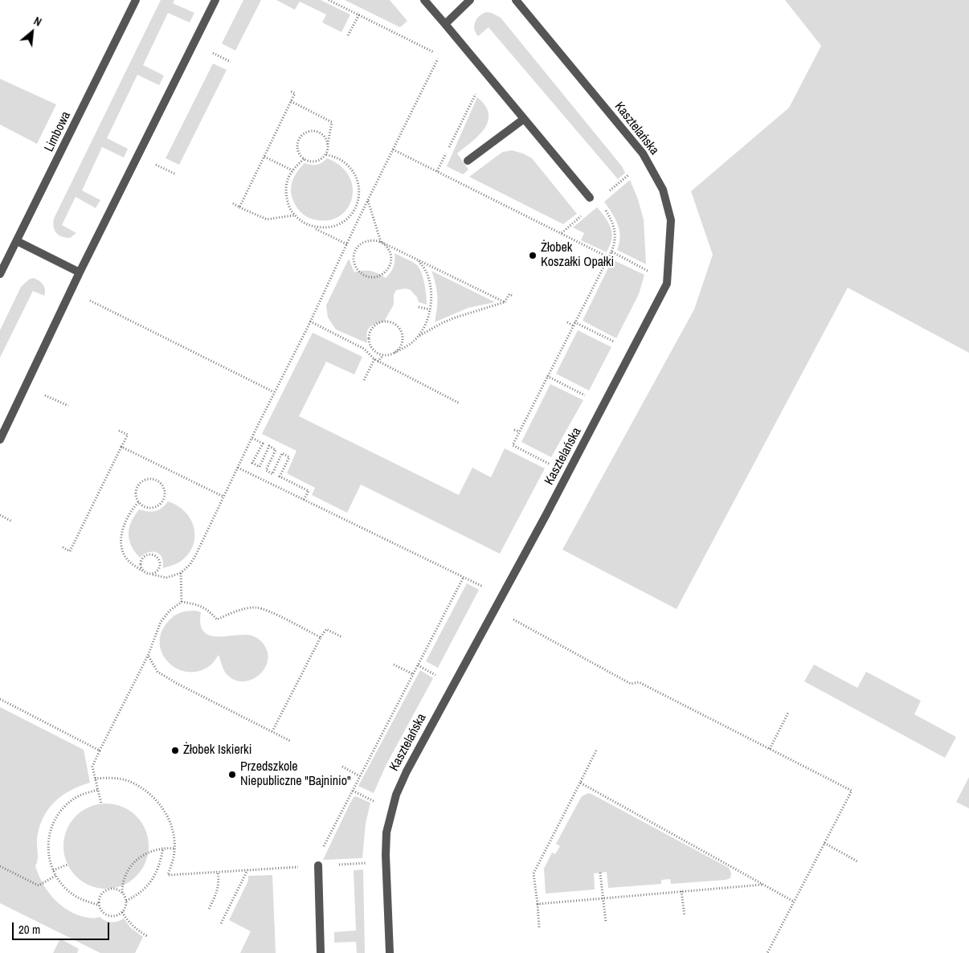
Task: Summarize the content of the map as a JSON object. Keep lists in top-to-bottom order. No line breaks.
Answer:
{"streets":{"street":["Kasztelańska","Limbowa"]},"places":["Żłobek Koszałki Opałki","Żłobek Iskierki","Przedszkole Niepubliczne \"Bajninio\""],"scale_bar":"20 m","north":"top right"}
